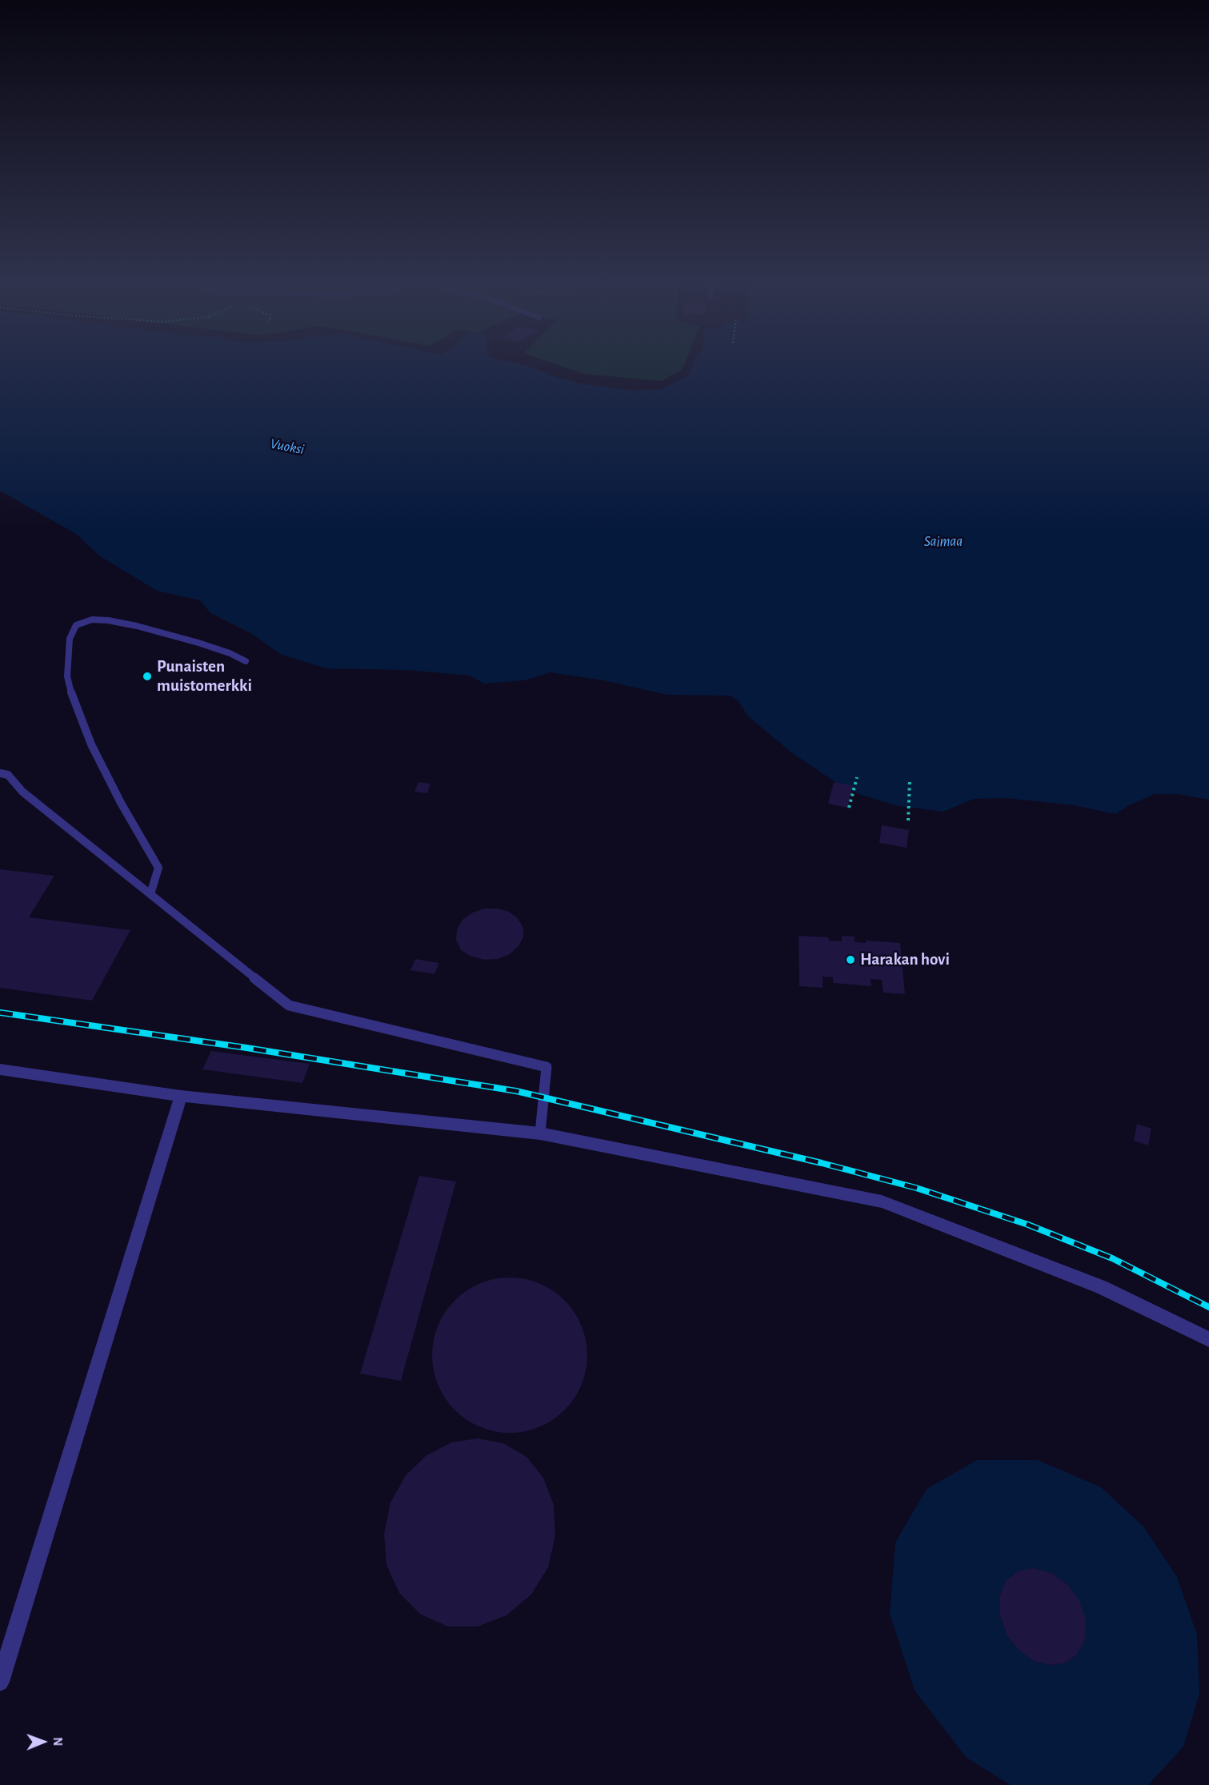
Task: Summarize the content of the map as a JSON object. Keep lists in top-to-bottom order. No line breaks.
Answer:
{"water":["Vuoksi","Saimaa"],"places":["Punaisten muistomerkki","Harakan hovi"],"north":"right"}
